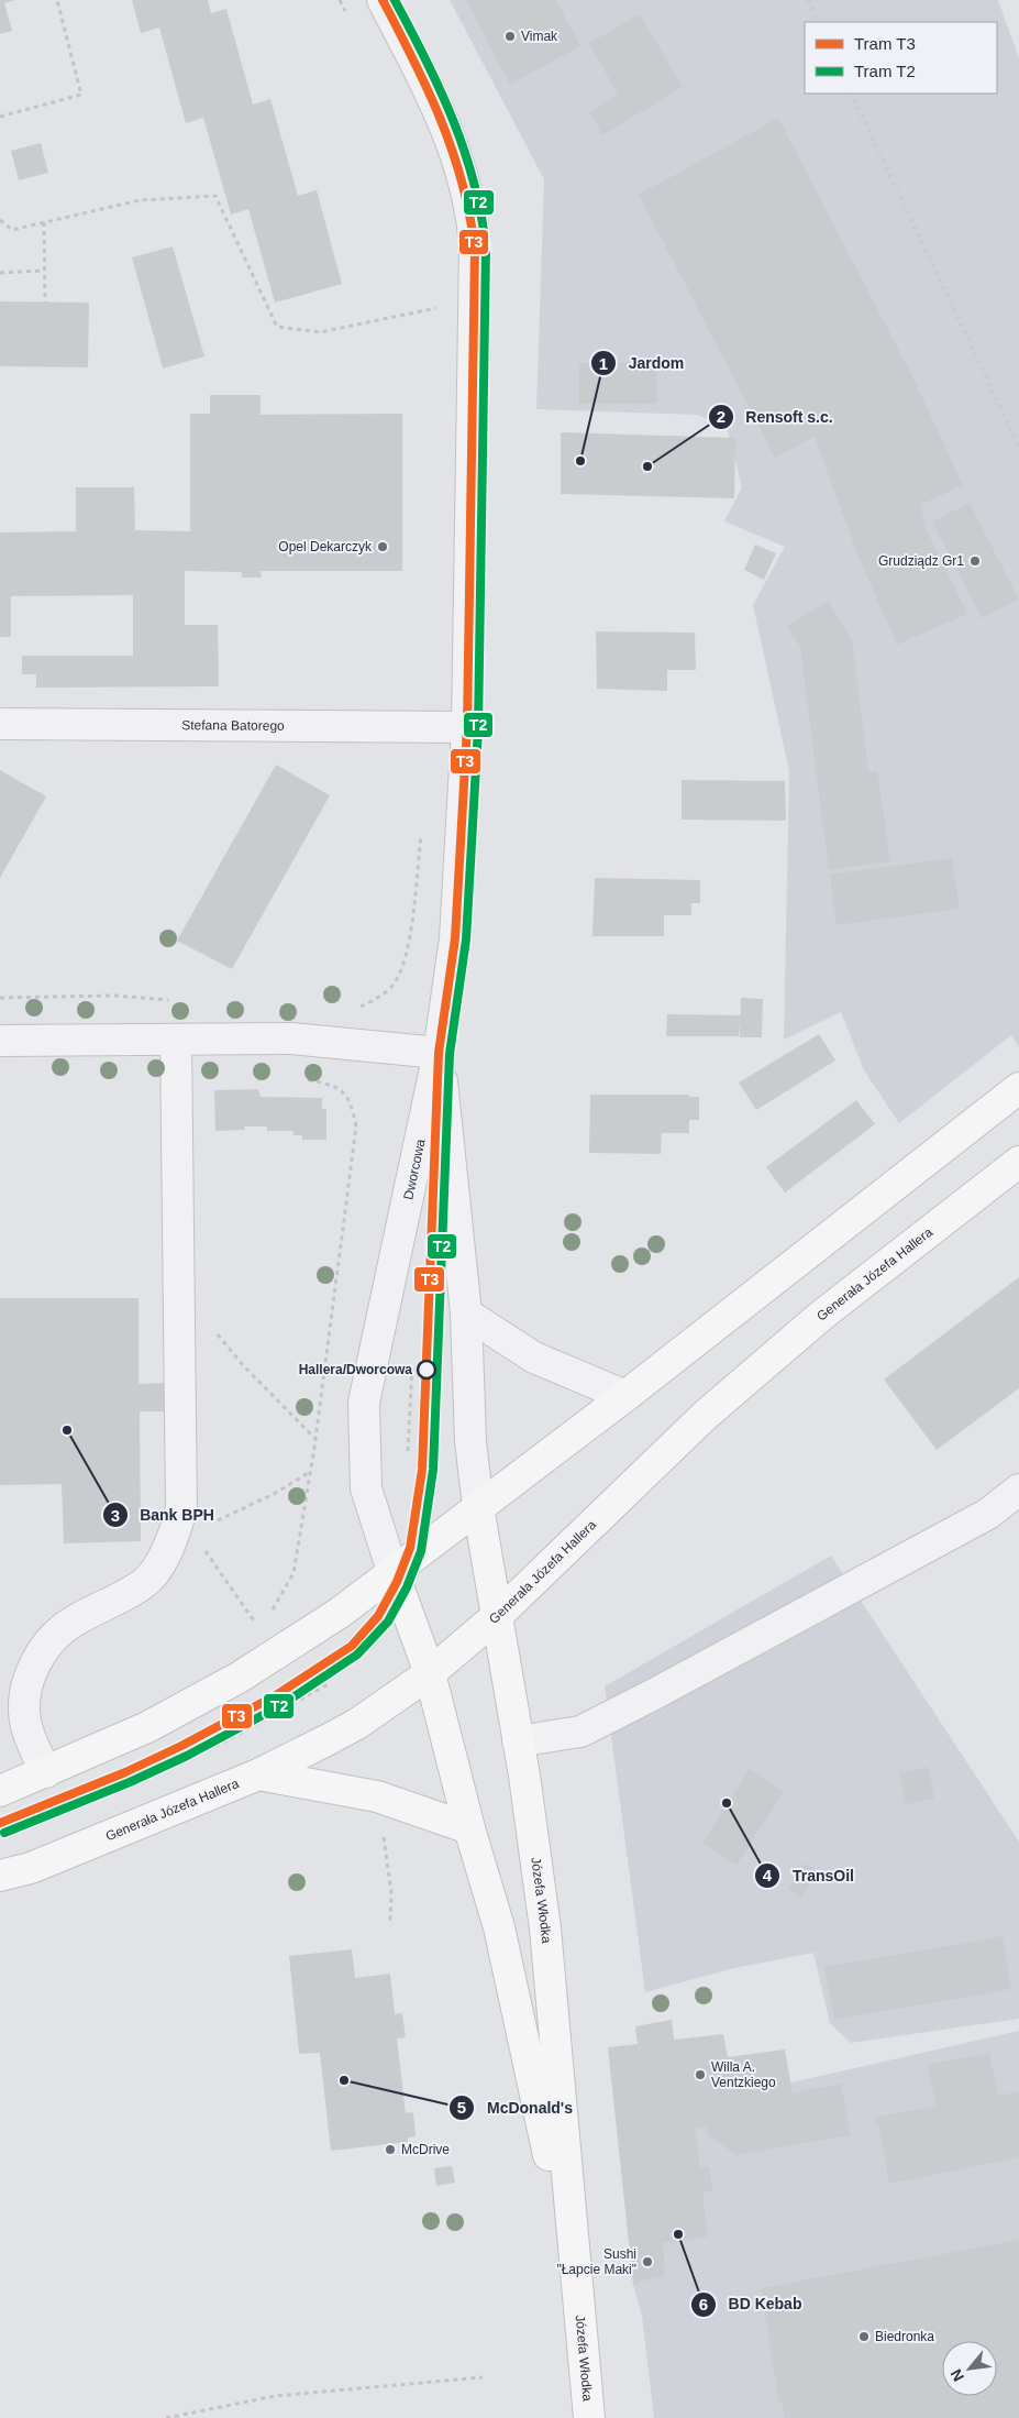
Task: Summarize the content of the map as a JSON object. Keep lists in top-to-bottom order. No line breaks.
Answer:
{"streets":{"main road":["Generała Józefa Hallera","Józefa Włodka"],"street":["Stefana Batorego","Dworcowa"]},"crossings":[["Dworcowa","Józefa Włodka"],["Generała Józefa Hallera","Józefa Włodka"]],"places":["Vimak","Jardom","Rensoft s.c.","Opel Dekarczyk","Grudziądz Gr1","Hallera/Dworcowa","Bank BPH","TransOil","Willa A. Ventzkiego","McDonald's","McDrive","BD Kebab","Sushi \"Łapcie Maki\"","Biedronka"],"lines":["tram line T3","tram line T2"],"legend":["Tram T3","Tram T2"],"north":"bottom left"}
